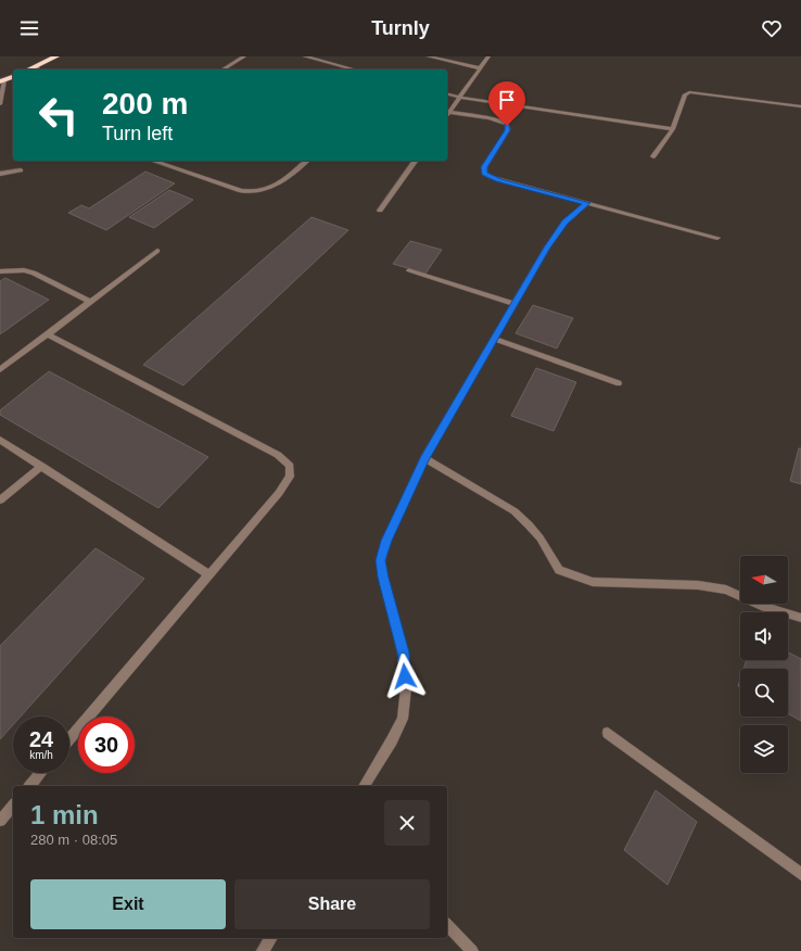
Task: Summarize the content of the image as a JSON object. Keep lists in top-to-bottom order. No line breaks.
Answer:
{"north":"left","page":{"header":"Turnly","turn":["200 m","Turn left"],"speed":"24 km/h","limit":"30","heading":["1 min","280 m · 08:05"],"buttons":["Exit","Share"]}}
